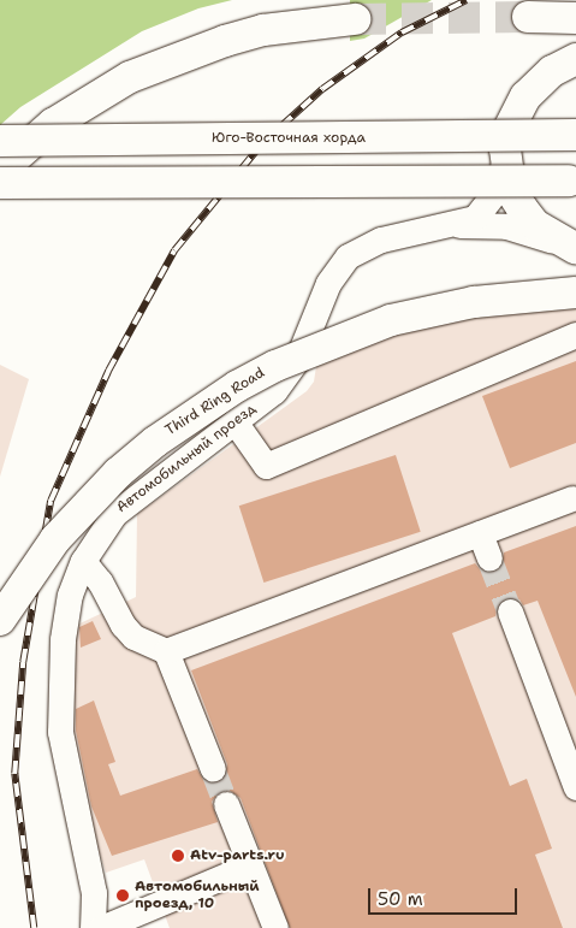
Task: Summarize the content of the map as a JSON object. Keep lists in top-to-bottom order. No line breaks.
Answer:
{"streets":{"main road":["Юго-Восточная хорда","Third Ring Road"],"street":["Автомобильный проезд"]},"places":["Atv-parts.ru","Автомобильный проезд, 10"],"scale_bar":"50 m"}
